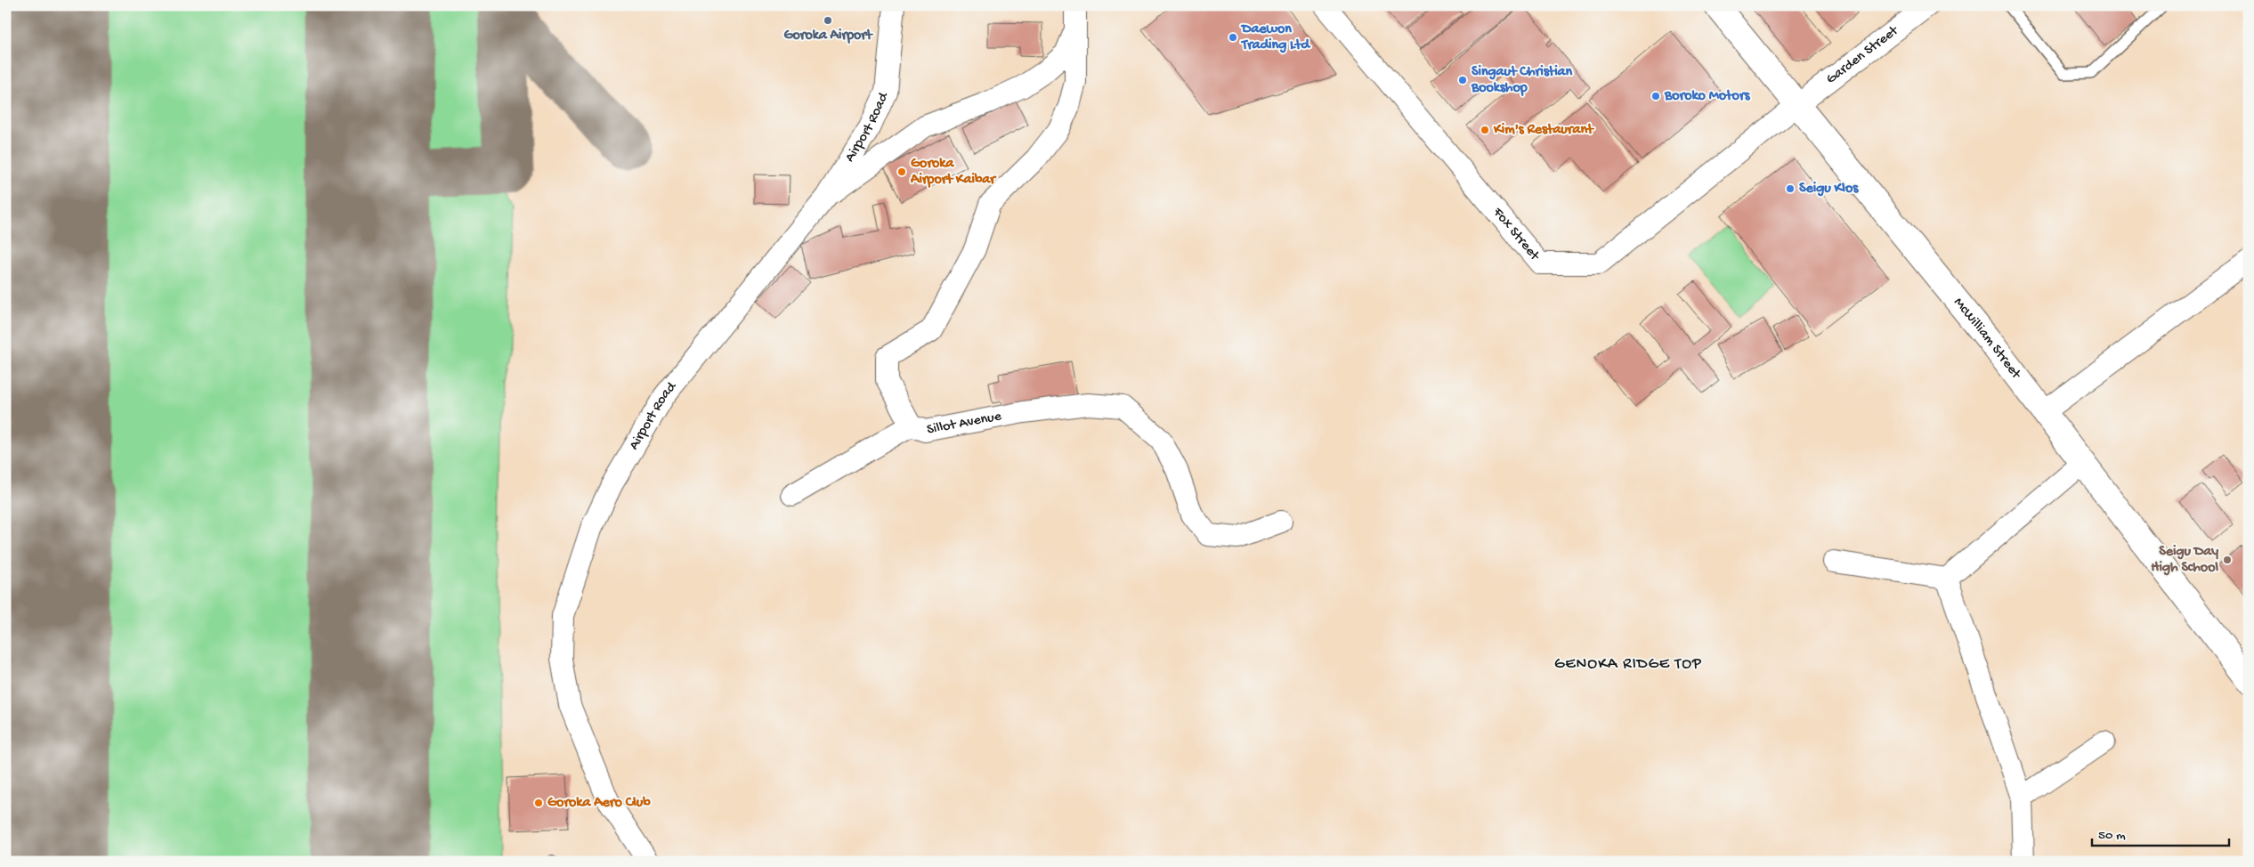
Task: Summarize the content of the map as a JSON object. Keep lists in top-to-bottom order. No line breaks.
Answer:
{"streets":{"street":["Garden Street","Airport Road","Fox Street","McWilliam Street","Sillot Avenue"]},"crossings":[["Garden Street","Fox Street"],["Garden Street","McWilliam Street"],["Fox Street","McWilliam Street"]],"districts":["GENOKA RIDGE TOP"],"places":["Goroka Airport","Daewon Trading Ltd","Singaut Christian Bookshop","Boroko Motors","Kim's Restaurant","Goroka Airport Kaibar","Seigu Klos","Seigu Day High School","Goroka Aero Club"],"scale_bar":"50 m"}
